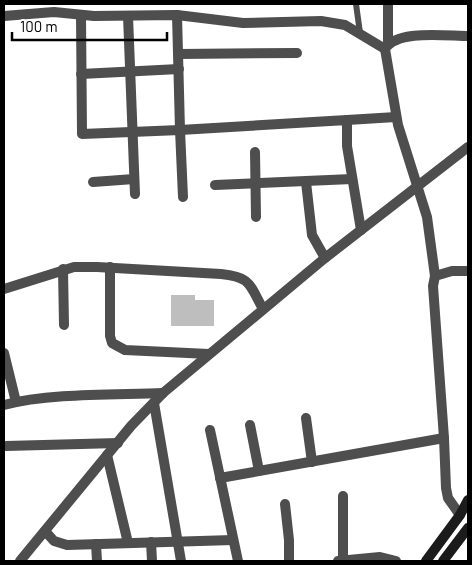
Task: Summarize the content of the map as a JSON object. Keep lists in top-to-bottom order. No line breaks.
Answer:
{"scale_bar":"100 m"}
